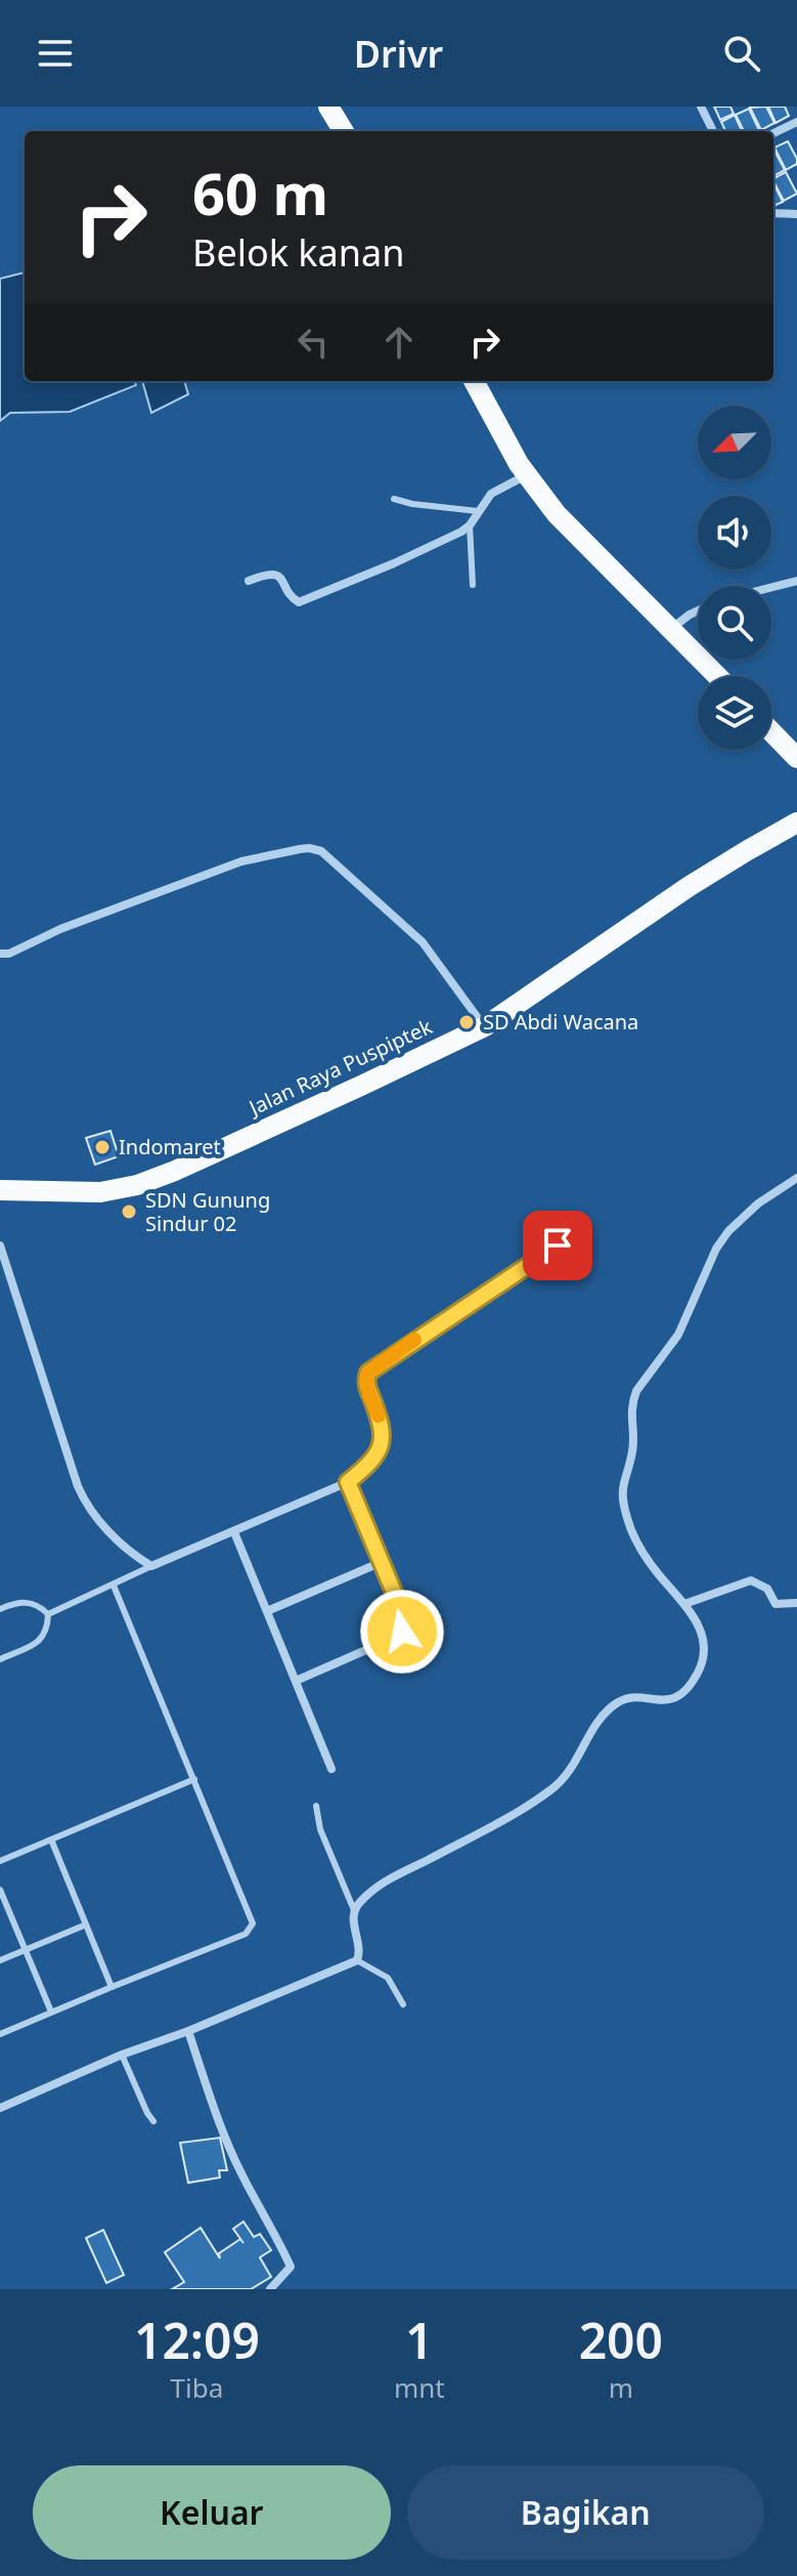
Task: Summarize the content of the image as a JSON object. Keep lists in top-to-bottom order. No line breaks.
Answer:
{"streets":{"main road":["Jalan Raya Puspiptek"]},"places":["SD Abdi Wacana","Indomaret","SDN Gunung Sindur 02"],"north":"bottom left","page":{"header":"Drivr","turn":["60 m","Belok kanan"],"eta":["12:09","Tiba","1","mnt","200","m"],"buttons":["Keluar","Bagikan"]}}
